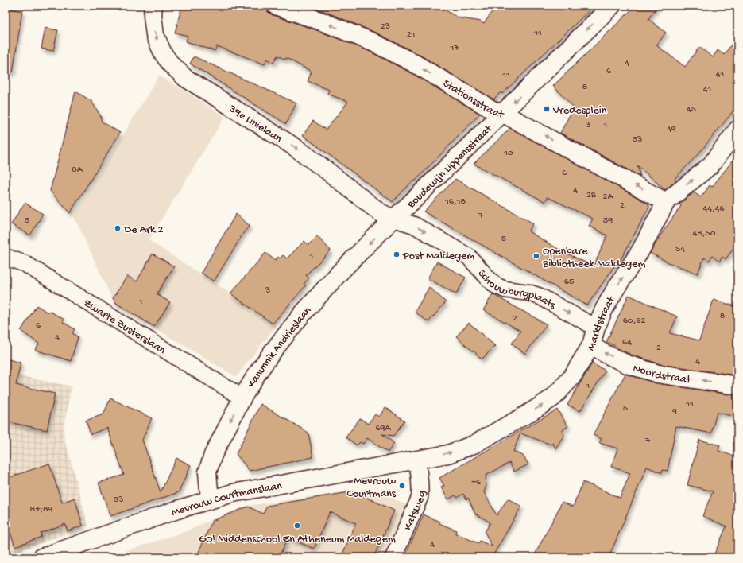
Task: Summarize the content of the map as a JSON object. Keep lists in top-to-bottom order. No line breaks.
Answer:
{"streets":{"street":["Stationsstraat","39e Linielaan","Boudewijn Lippensstraat","Schouwburgplaats","Marktstraat","Zwarte Zusterslaan","Kanunnik Andrieslaan","Noordstraat","Mevrouw Courtmanslaan","Katsweg"]},"crossings":[["Stationsstraat","Boudewijn Lippensstraat"],["Stationsstraat","Marktstraat"],["39e Linielaan","Boudewijn Lippensstraat"],["39e Linielaan","Schouwburgplaats"],["39e Linielaan","Kanunnik Andrieslaan"],["Boudewijn Lippensstraat","Schouwburgplaats"],["Boudewijn Lippensstraat","Kanunnik Andrieslaan"],["Schouwburgplaats","Marktstraat"],["Schouwburgplaats","Kanunnik Andrieslaan"],["Marktstraat","Noordstraat"],["Marktstraat","Mevrouw Courtmanslaan"],["Marktstraat","Katsweg"],["Zwarte Zusterslaan","Kanunnik Andrieslaan"],["Kanunnik Andrieslaan","Mevrouw Courtmanslaan"],["Mevrouw Courtmanslaan","Katsweg"]],"one_way":["Stationsstraat","39e Linielaan","Boudewijn Lippensstraat","Schouwburgplaats","Marktstraat","Kanunnik Andrieslaan","Noordstraat"],"places":["Vredesplein","De Ark 2","Post Maldegem","Openbare Bibliotheek Maldegem","Mevrouw Courtmans","GO! Middenschool En Atheneum Maldegem"],"house_numbers":["23","11","21","17","4","6","41","11","8","41","45","3","1","49","53","10","8A","6","4","2B","2A","16,18","2","44,46","7","5","59","48,50","5","54","1","65","3","1","8","2","60,62","6","4","64","2","4","1","11","5","9","69A","7","76","83","87;89","4"]}
